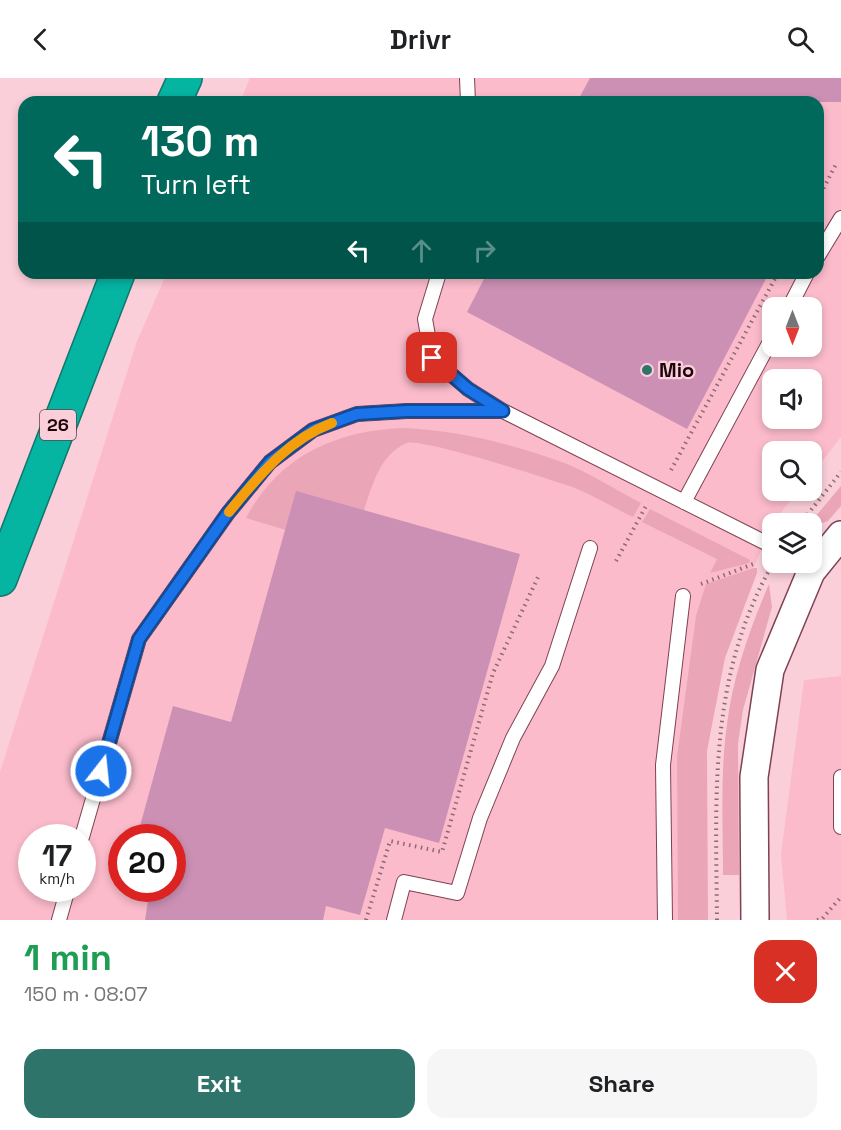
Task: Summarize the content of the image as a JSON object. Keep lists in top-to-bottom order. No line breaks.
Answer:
{"streets":{"highway":["26"]},"places":["Mio"],"north":"bottom","page":{"header":"Drivr","turn":["130 m","Turn left"],"speed":"17 km/h","limit":"20","heading":["1 min","150 m · 08:07"],"buttons":["Exit","Share"]}}
